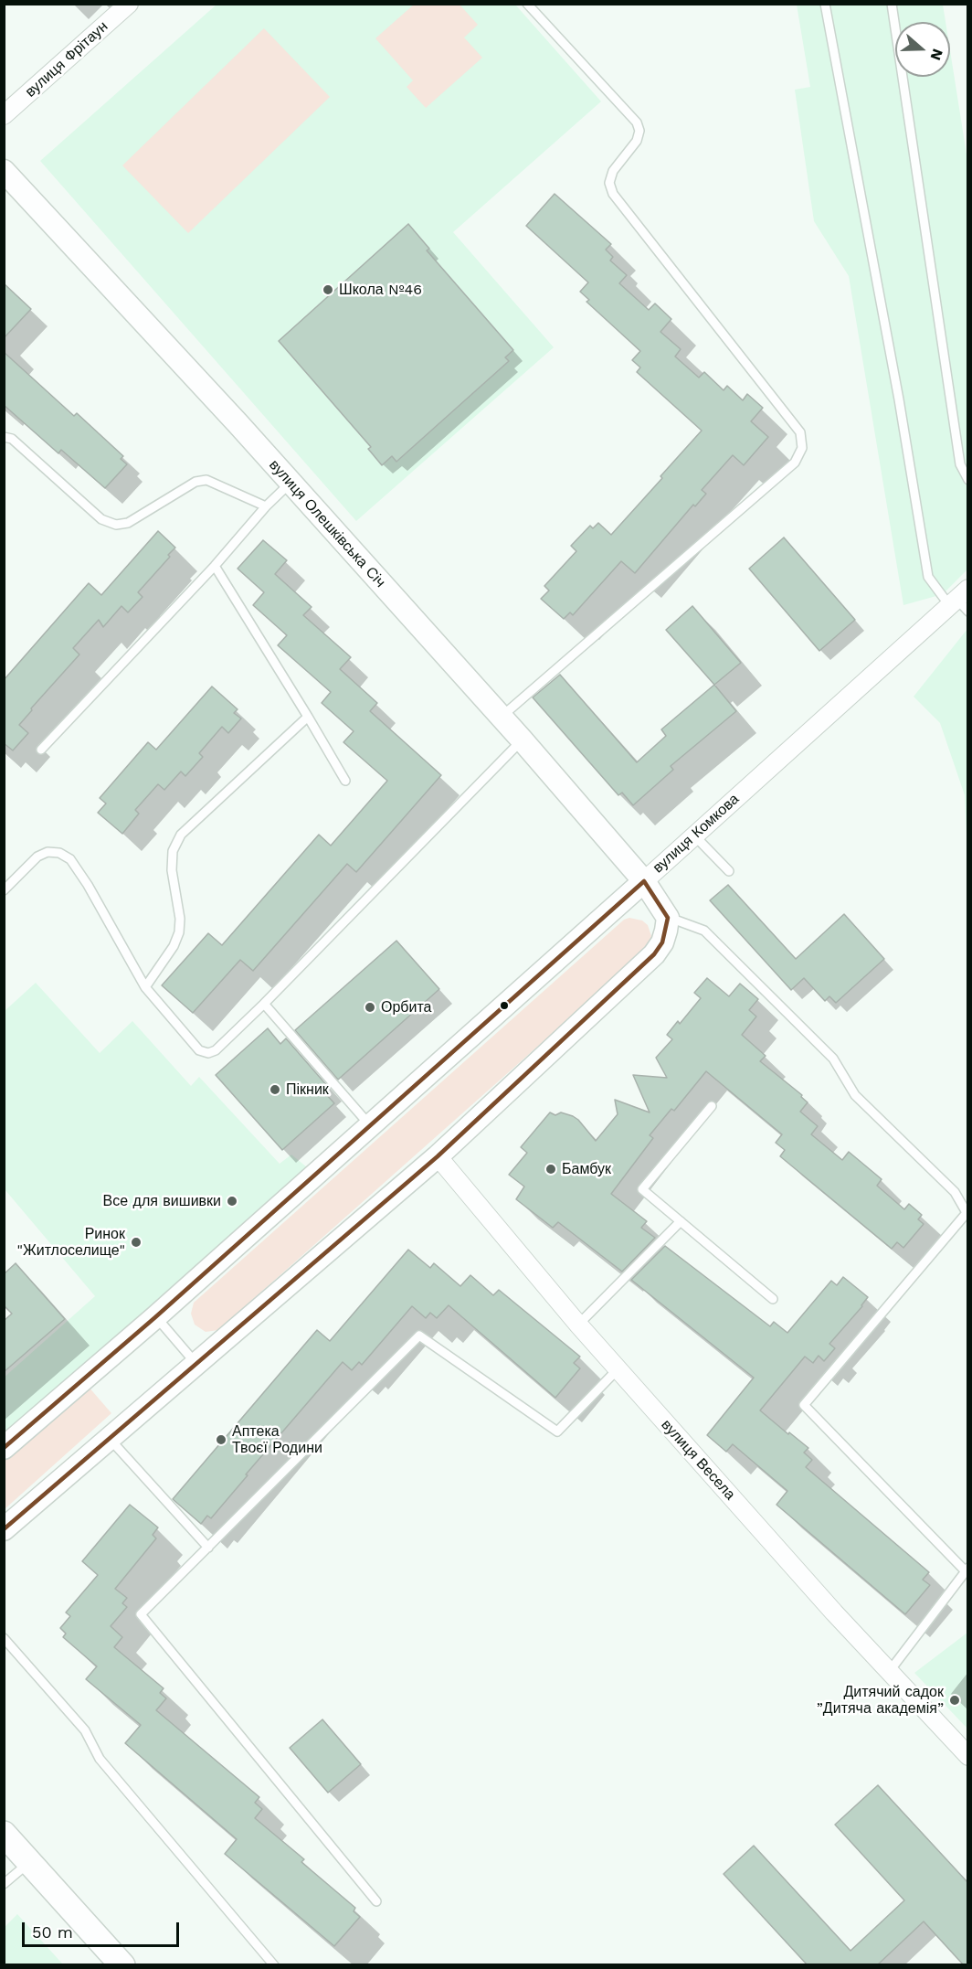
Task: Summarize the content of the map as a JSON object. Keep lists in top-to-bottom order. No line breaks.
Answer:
{"streets":{"street":["вулиця Фрітаун","вулиця Олешківська Січ","вулиця Комкова","вулиця Весела"]},"crossings":[["вулиця Олешківська Січ","вулиця Комкова"]],"places":["Школа №46","Орбита","Пікник","Бамбук","Все для вишивки","Ринок \"Житлоселище\"","Аптека Твоєї Родини","Дитячий садок ”Дитяча академія”"],"scale_bar":"50 m","north":"right"}
